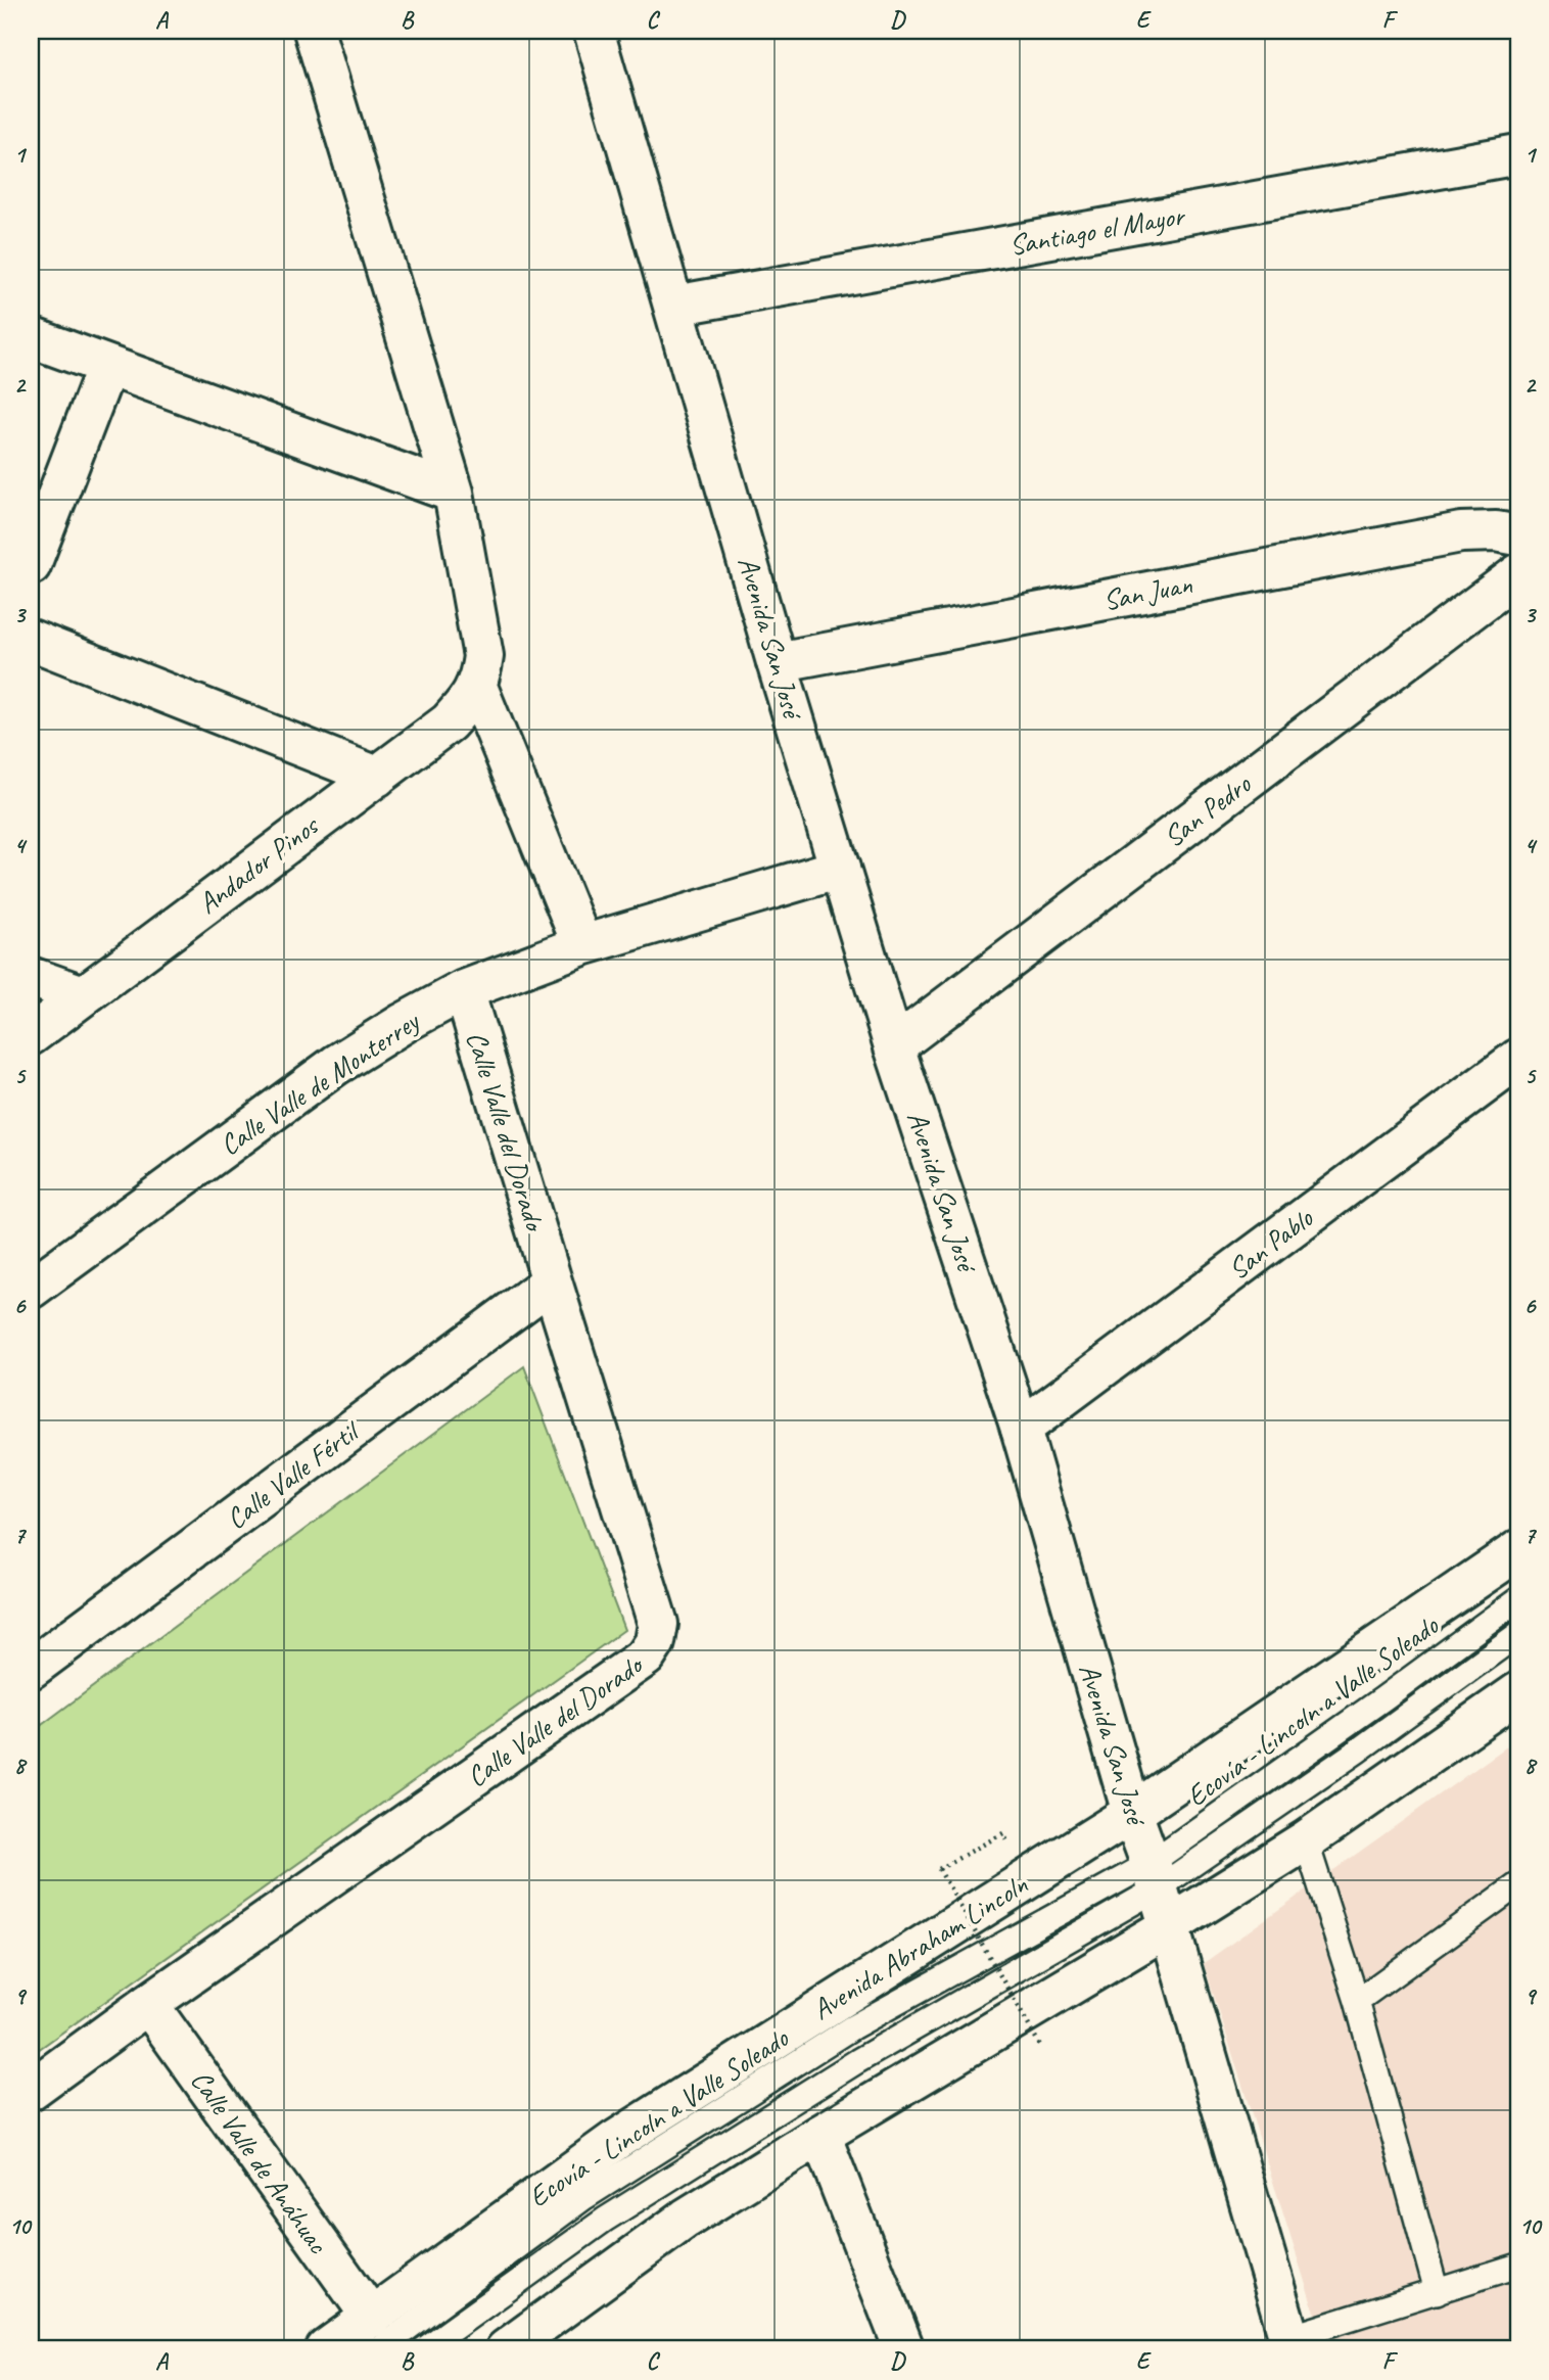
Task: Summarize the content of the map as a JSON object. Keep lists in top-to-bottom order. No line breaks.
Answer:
{"streets":{"street":["Santiago el Mayor","San Juan","Avenida San José","San Pedro","Andador Pinos","Calle Valle de Monterrey","Calle Valle del Dorado","San Pablo","Calle Valle Fértil","Avenida Abraham Lincoln","Calle Valle de Anáhuac"],"lane":["Ecovía - Lincoln a Valle Soleado"]},"crossings":[["Santiago el Mayor","Avenida San José"],["San Juan","Avenida San José"],["Avenida San José","San Pedro"],["Avenida San José","Calle Valle de Monterrey"],["Avenida San José","San Pablo"],["Avenida San José","Ecovía - Lincoln a Valle Soleado"],["Avenida San José","Avenida Abraham Lincoln"],["Calle Valle de Monterrey","Calle Valle del Dorado"],["Calle Valle del Dorado","Calle Valle Fértil"],["Calle Valle del Dorado","Calle Valle de Anáhuac"],["Ecovía - Lincoln a Valle Soleado","Avenida Abraham Lincoln"],["Ecovía - Lincoln a Valle Soleado","Calle Valle de Anáhuac"],["Avenida Abraham Lincoln","Calle Valle de Anáhuac"]],"grid":{"columns":["A","B","C","D","E","F"],"rows":["1","2","3","4","5","6","7","8","9","10"]}}
